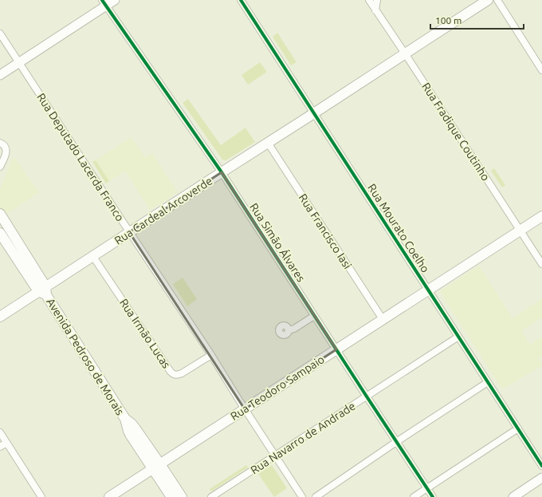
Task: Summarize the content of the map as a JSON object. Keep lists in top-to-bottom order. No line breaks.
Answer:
{"streets":{"main road":["Rua Cardeal Arcoverde","Avenida Pedroso de Morais","Rua Teodoro Sampaio"],"street":["Rua Fradique Coutinho","Rua Deputado Lacerda Franco","Rua Mourato Coelho","Rua Francisco Iasi","Rua Simão Álvares","Rua Irmão Lucas","Rua Navarro de Andrade"]},"crossings":[["Rua Fradique Coutinho","Rua Cardeal Arcoverde"],["Rua Fradique Coutinho","Rua Teodoro Sampaio"],["Rua Deputado Lacerda Franco","Rua Cardeal Arcoverde"],["Rua Deputado Lacerda Franco","Rua Irmão Lucas"],["Rua Deputado Lacerda Franco","Rua Teodoro Sampaio"],["Rua Deputado Lacerda Franco","Rua Navarro de Andrade"],["Rua Cardeal Arcoverde","Rua Mourato Coelho"],["Rua Cardeal Arcoverde","Rua Francisco Iasi"],["Rua Cardeal Arcoverde","Rua Simão Álvares"],["Rua Cardeal Arcoverde","Rua Irmão Lucas"],["Rua Cardeal Arcoverde","Avenida Pedroso de Morais"],["Rua Mourato Coelho","Rua Teodoro Sampaio"],["Rua Mourato Coelho","Rua Navarro de Andrade"],["Rua Francisco Iasi","Rua Teodoro Sampaio"],["Rua Simão Álvares","Rua Teodoro Sampaio"],["Rua Simão Álvares","Rua Navarro de Andrade"],["Avenida Pedroso de Morais","Rua Teodoro Sampaio"]],"scale_bar":"100 m"}
